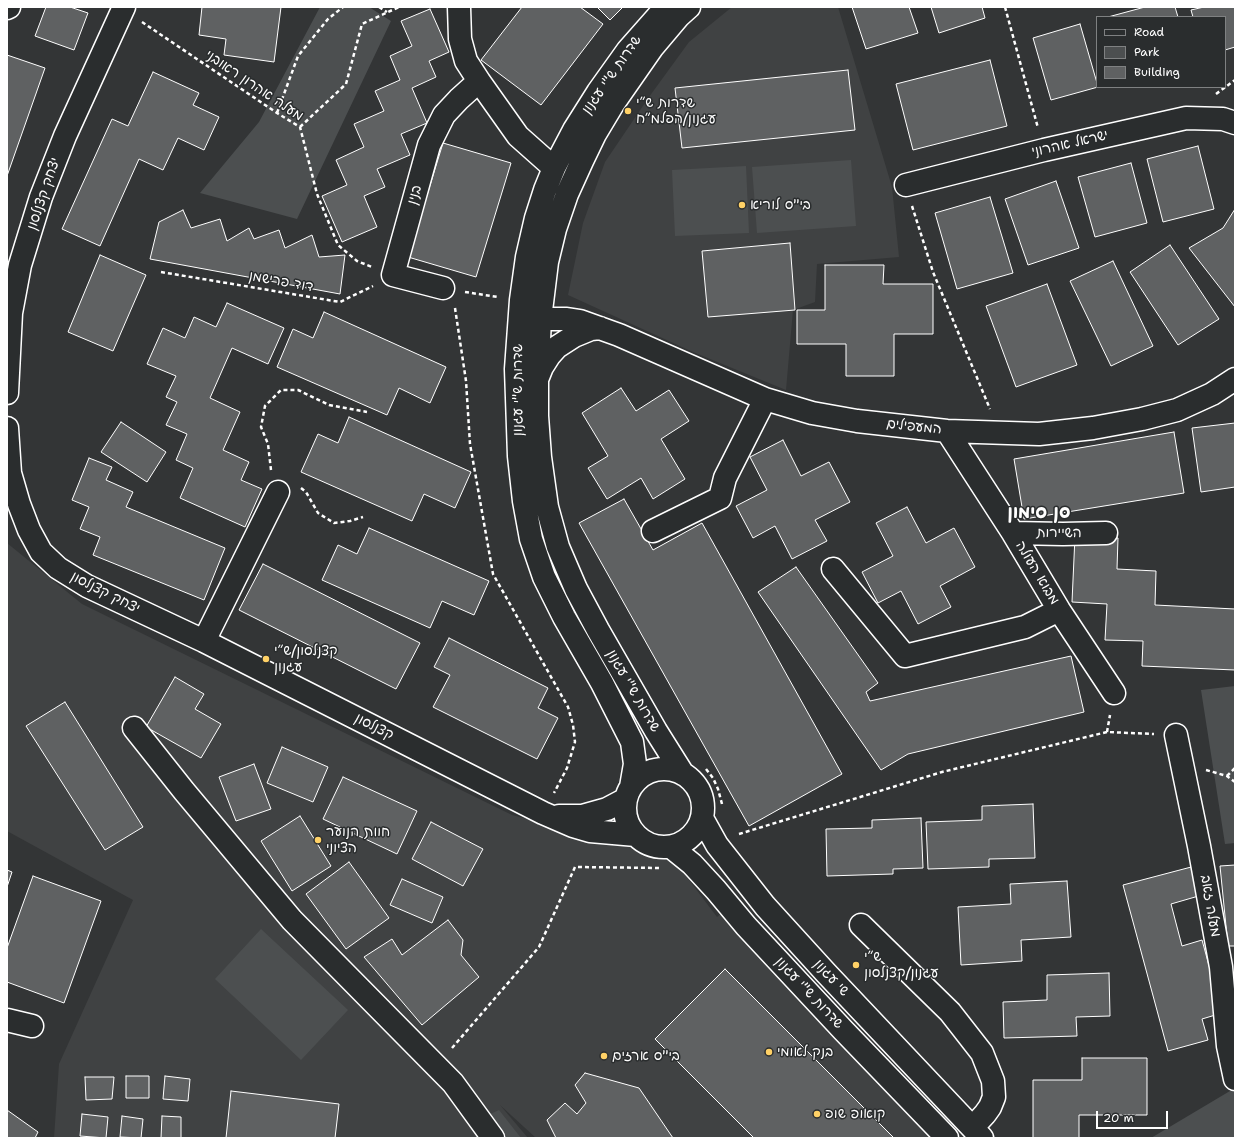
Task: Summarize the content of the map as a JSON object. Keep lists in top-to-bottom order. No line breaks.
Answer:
{"streets":{"street":["שדרות ש\"י עגנון","ישראל אהרוני","יצחק קצנלסון","בנין","המעפילים","השיירות","מבוא העולה","קצנלסון","מעלה זאב","שי עגנון"],"path":["מעלה אהרון ראובני","דוד פרישמן"]},"crossings":[["שדרות ש\"י עגנון","המעפילים"],["שדרות ש\"י עגנון","שי עגנון"],["מעלה אהרון ראובני","יצחק קצנלסון"],["מעלה אהרון ראובני","בנין"],["מעלה אהרון ראובני","דוד פרישמן"],["יצחק קצנלסון","קצנלסון"],["בנין","דוד פרישמן"],["המעפילים","מבוא העולה"],["השיירות","מבוא העולה"]],"districts":["סן סימון"],"places":["שדרות ש״י עגנון/הפלמ״ח","בי\"ס לוריא","קצנלסון/ש״י עגנון","חוות הנוער הציוני","ש״י עגנון/קצנלסון","בנק לאומי","בי\"ס ארזים","קואופ שופ"],"legend":["Road","Park","Building"],"scale_bar":"20 m"}
